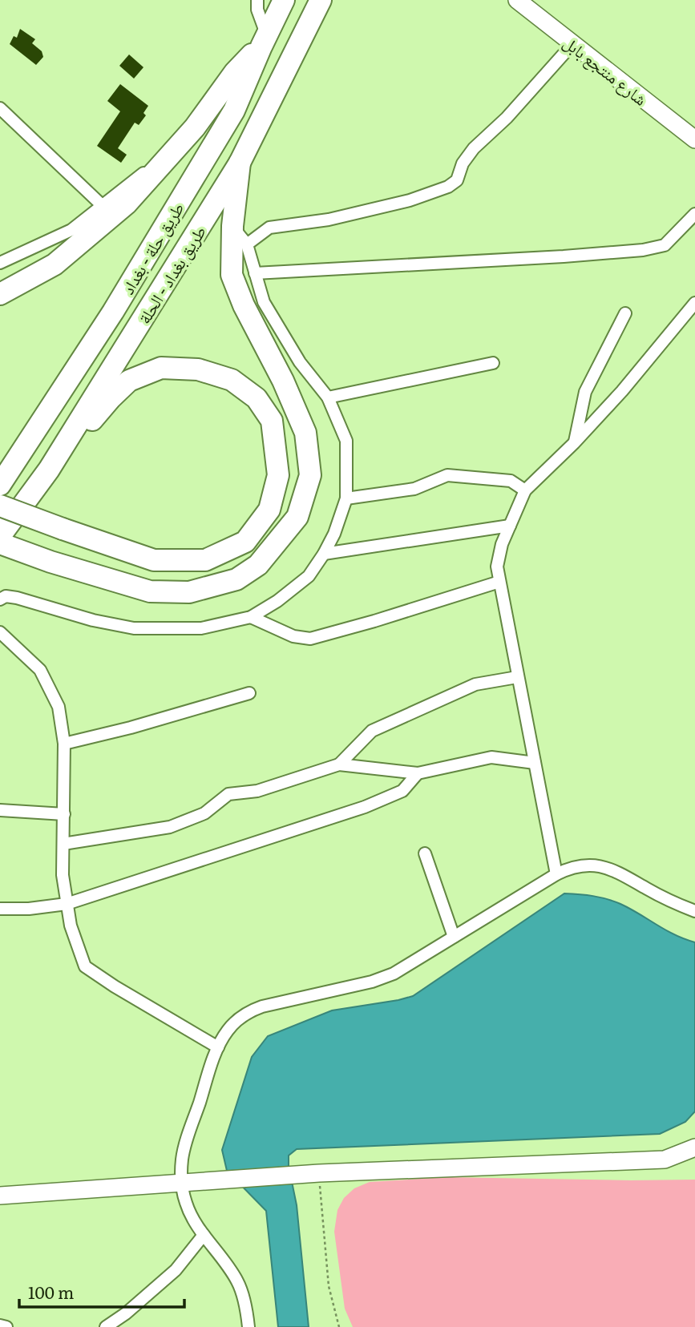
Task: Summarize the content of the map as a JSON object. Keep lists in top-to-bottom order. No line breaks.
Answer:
{"streets":{"highway":["طريق حلة - بغداد","طريق بغداد - الحلة"],"street":["شارع منتجع بابل"]},"scale_bar":"100 m"}
